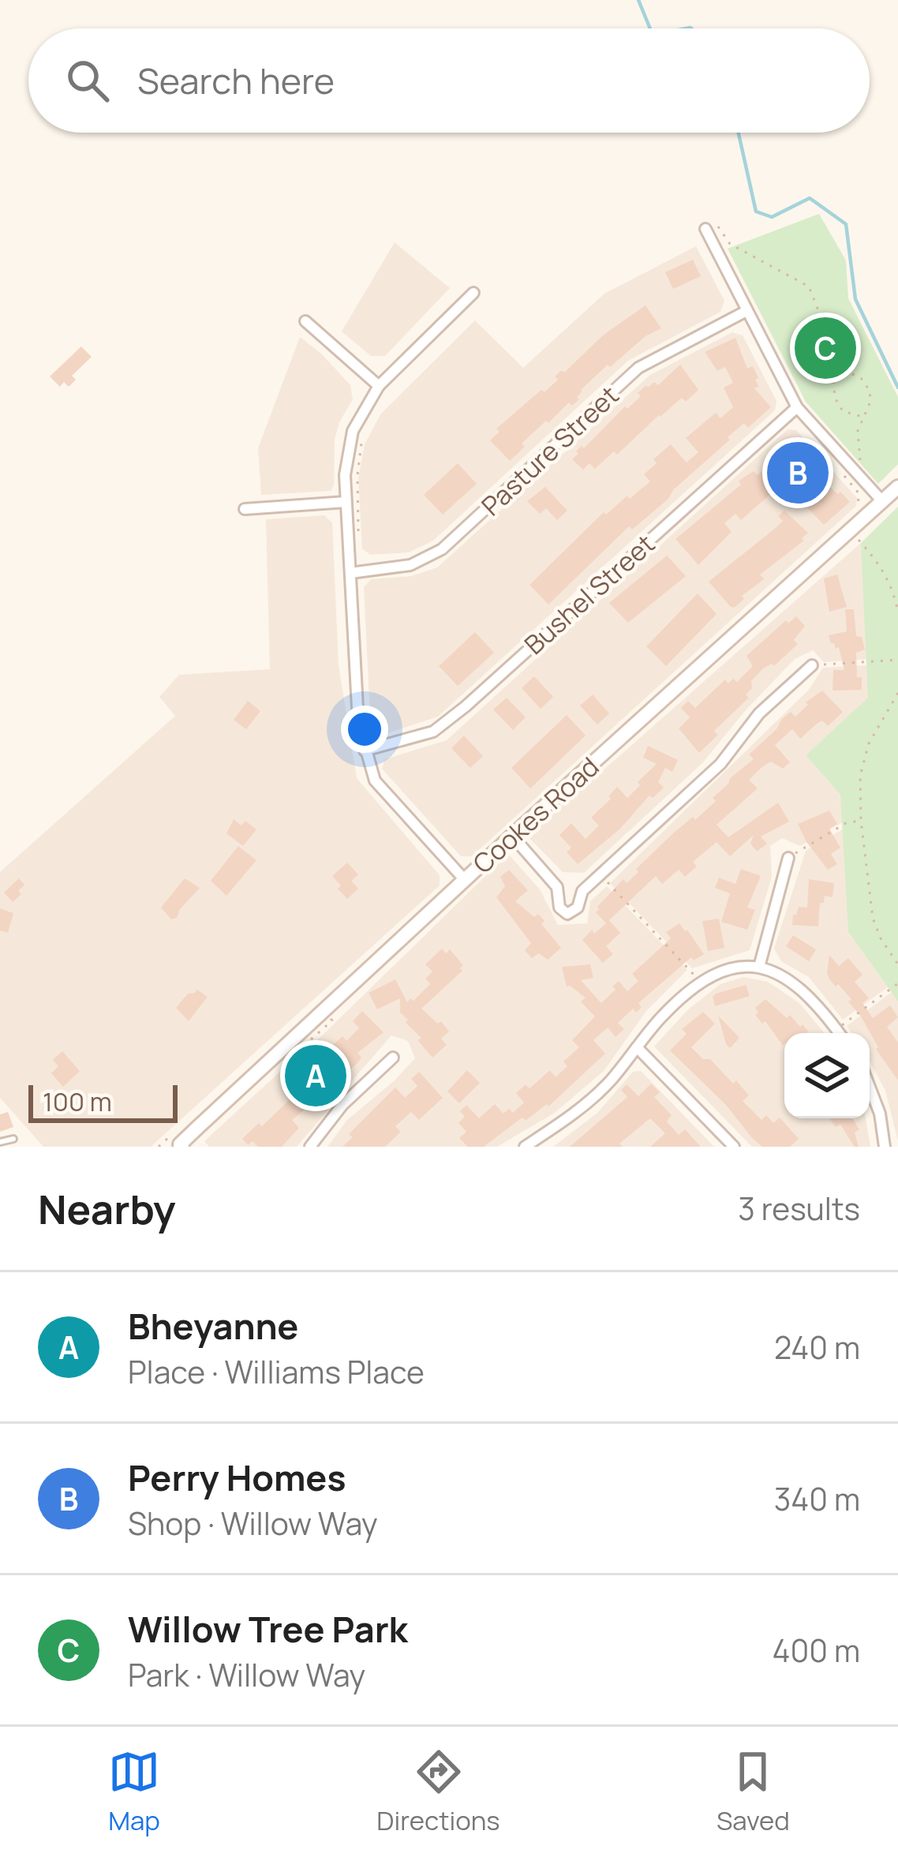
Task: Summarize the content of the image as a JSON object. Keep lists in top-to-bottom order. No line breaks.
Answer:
{"streets":{"street":["Pasture Street","Bushel Street","Cookes Road"]},"scale_bar":"100 m","page":{"search":"Search here","pins":["C","B","A"],"scale":"100 m","heading":["Nearby","3 results"],"list":[{"mark":"A","name":"Bheyanne","note":"Place · Williams Place","value":"240 m"},{"mark":"B","name":"Perry Homes","note":"Shop · Willow Way","value":"340 m"},{"mark":"C","name":"Willow Tree Park","note":"Park · Willow Way","value":"400 m"}],"nav":["Map","Directions","Saved"]}}
